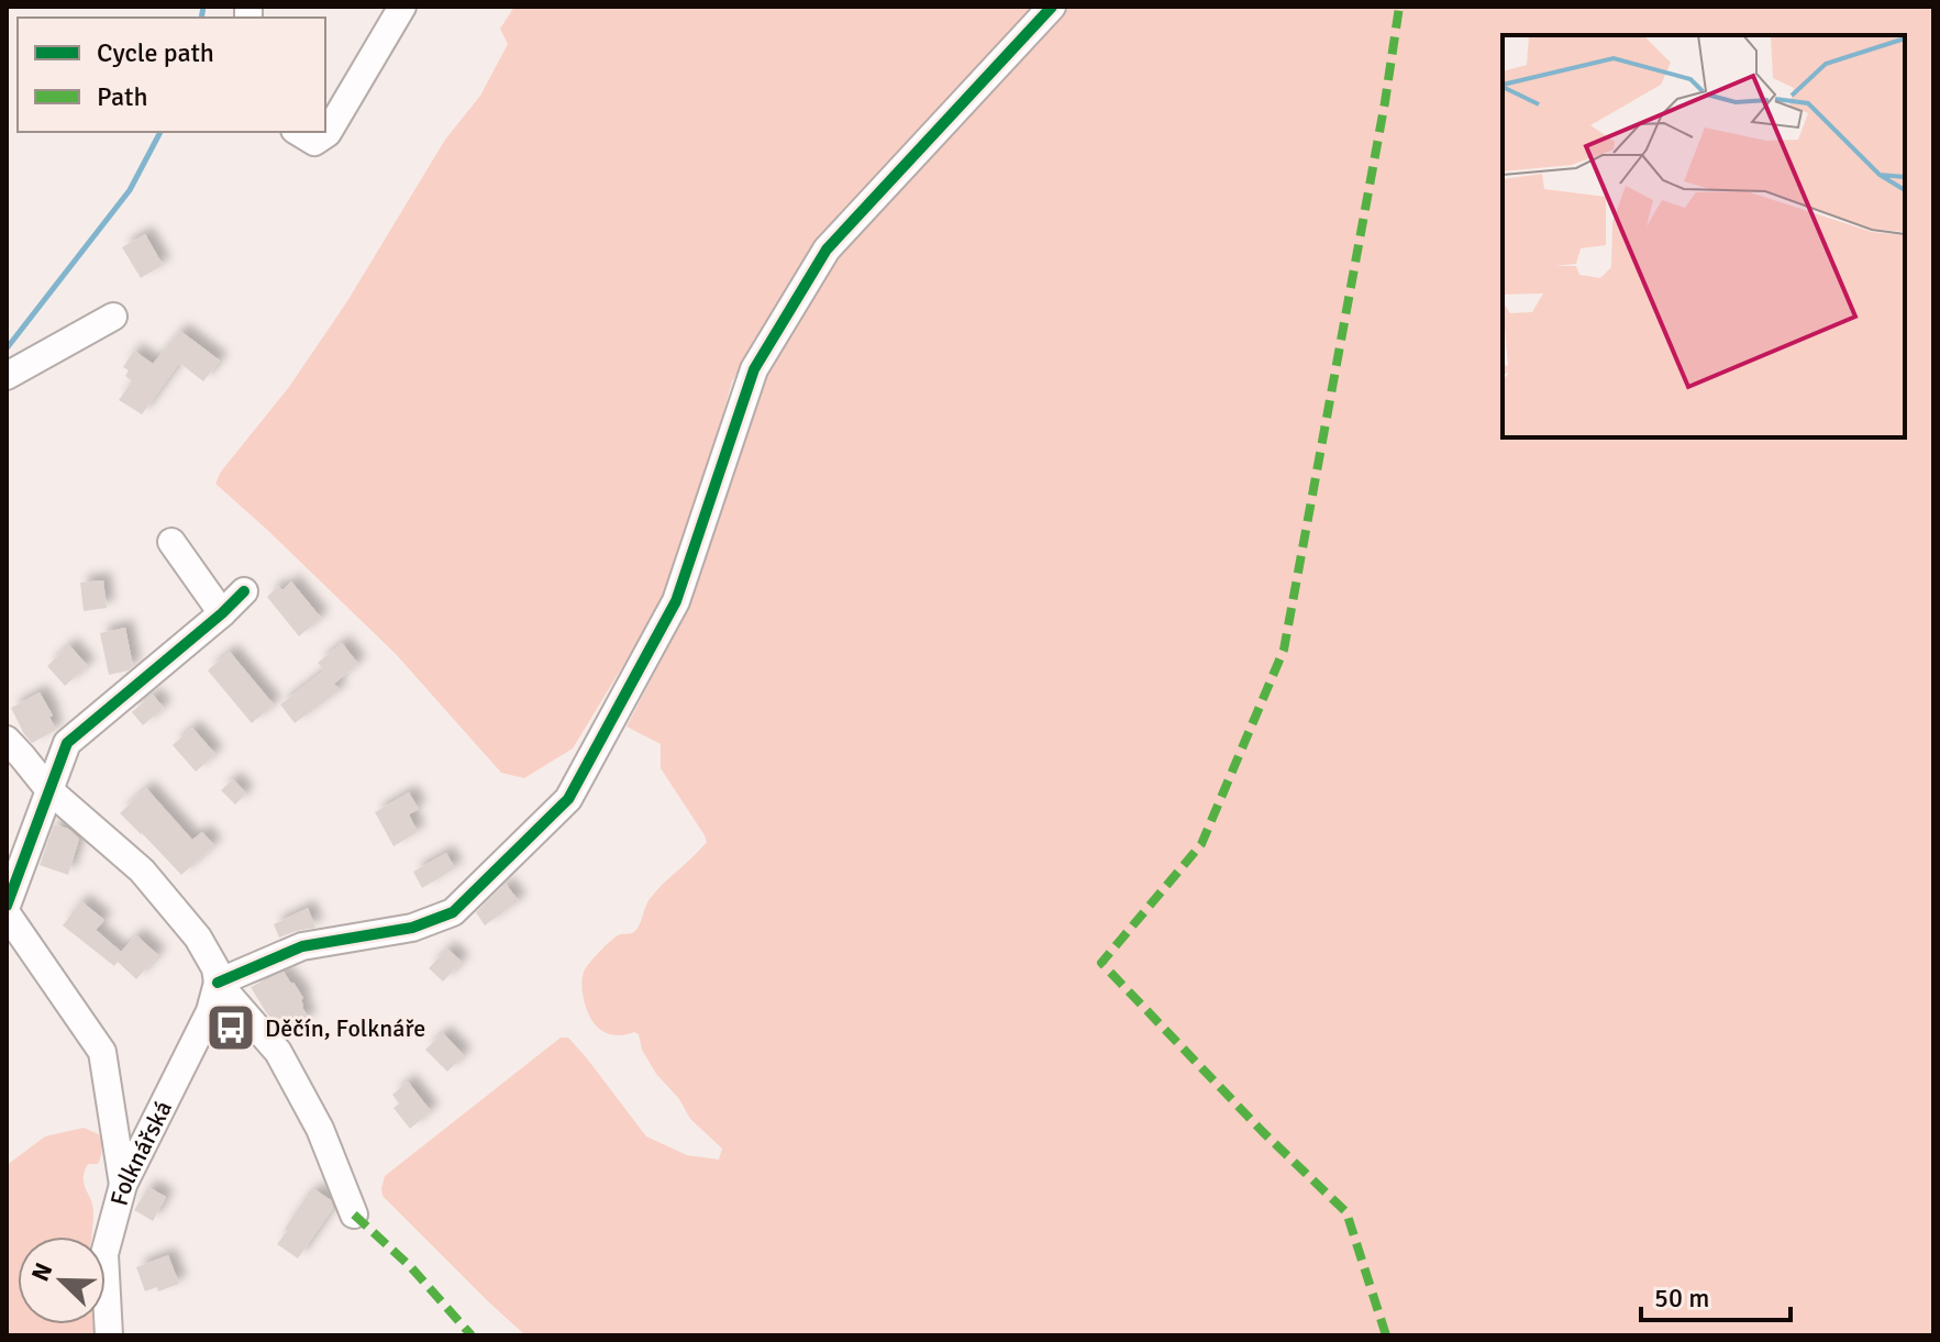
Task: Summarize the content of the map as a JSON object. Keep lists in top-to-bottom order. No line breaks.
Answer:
{"streets":{"street":["Folknářská"]},"places":{"bus stop":["Děčín, Folknáře"]},"legend":["Cycle path","Path"],"scale_bar":"50 m","north":"top left"}
